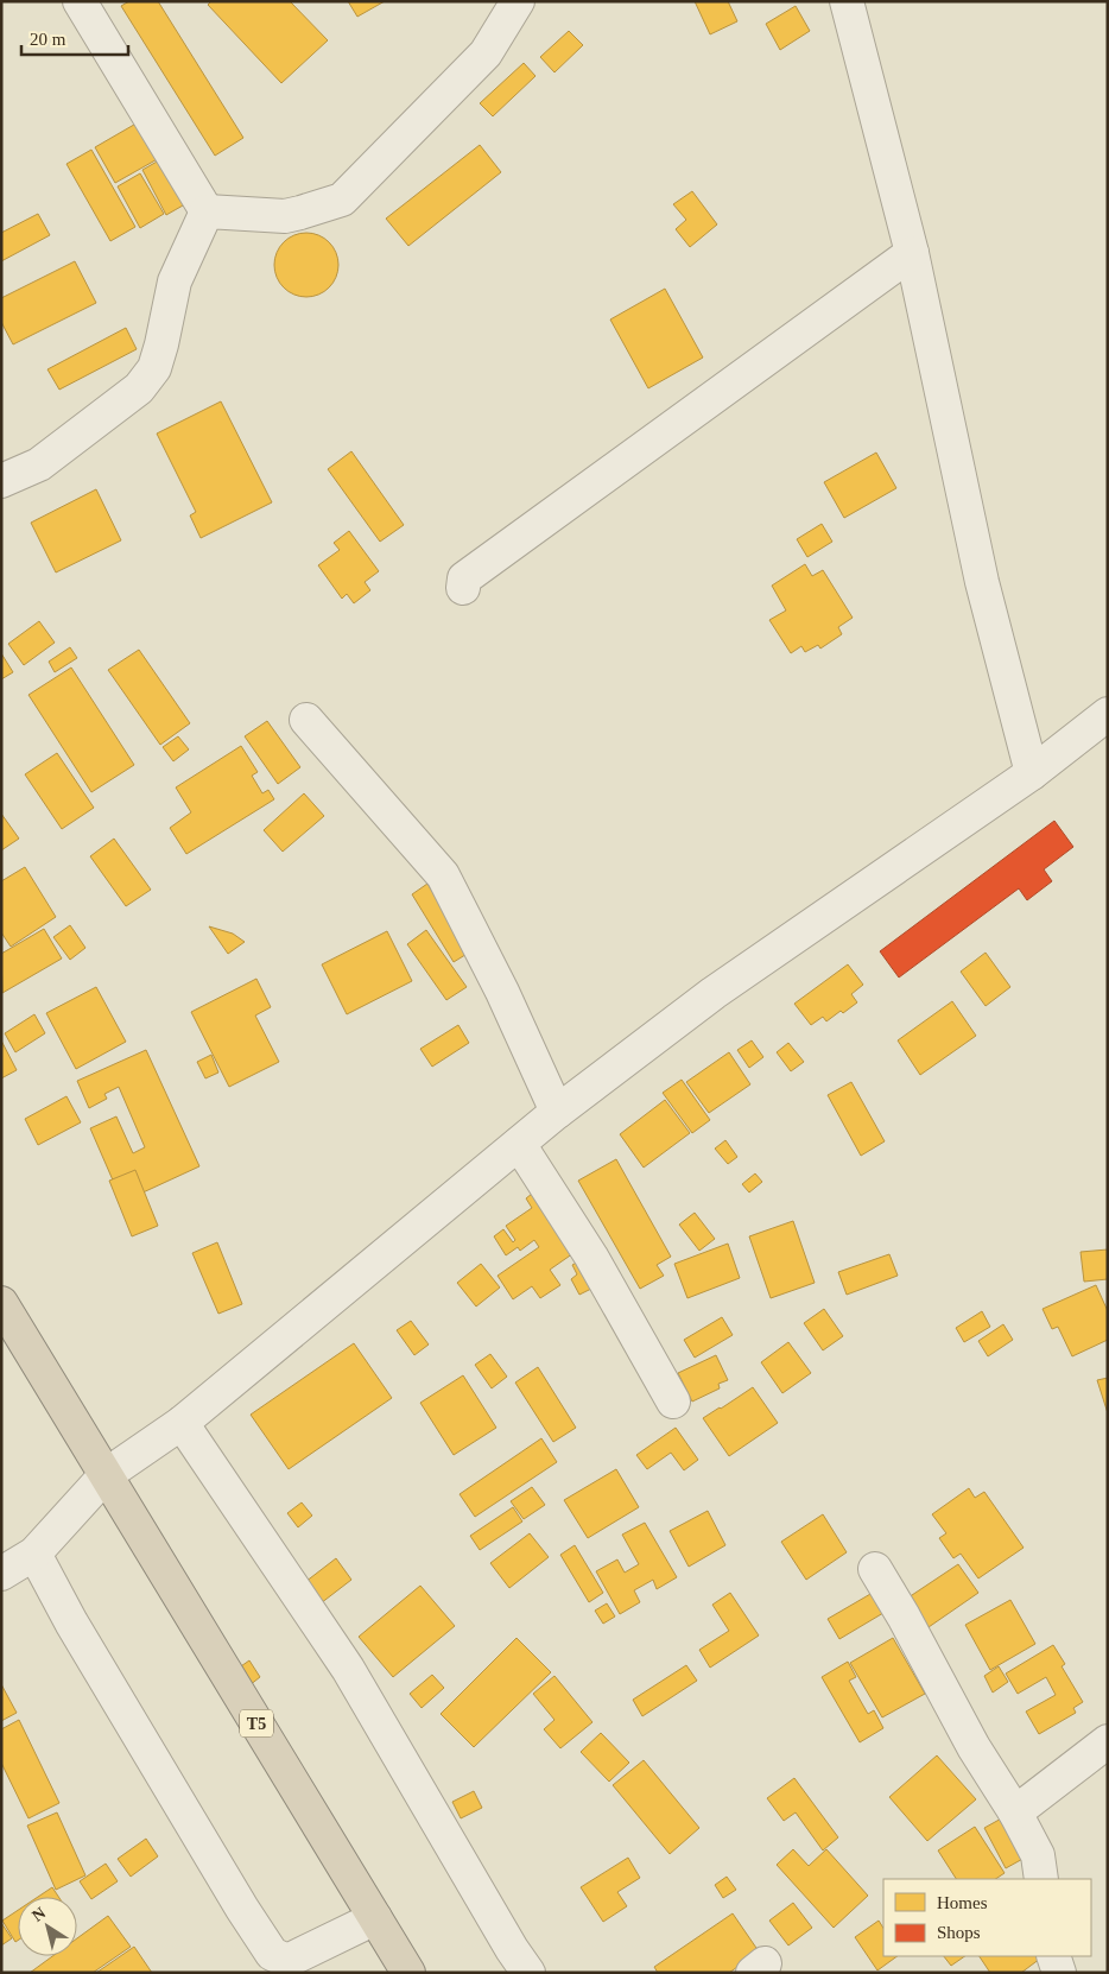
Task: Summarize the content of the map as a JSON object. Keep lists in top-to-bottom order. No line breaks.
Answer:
{"streets":{"highway":["T5"]},"legend":["Homes","Shops"],"scale_bar":"20 m","north":"top left"}
